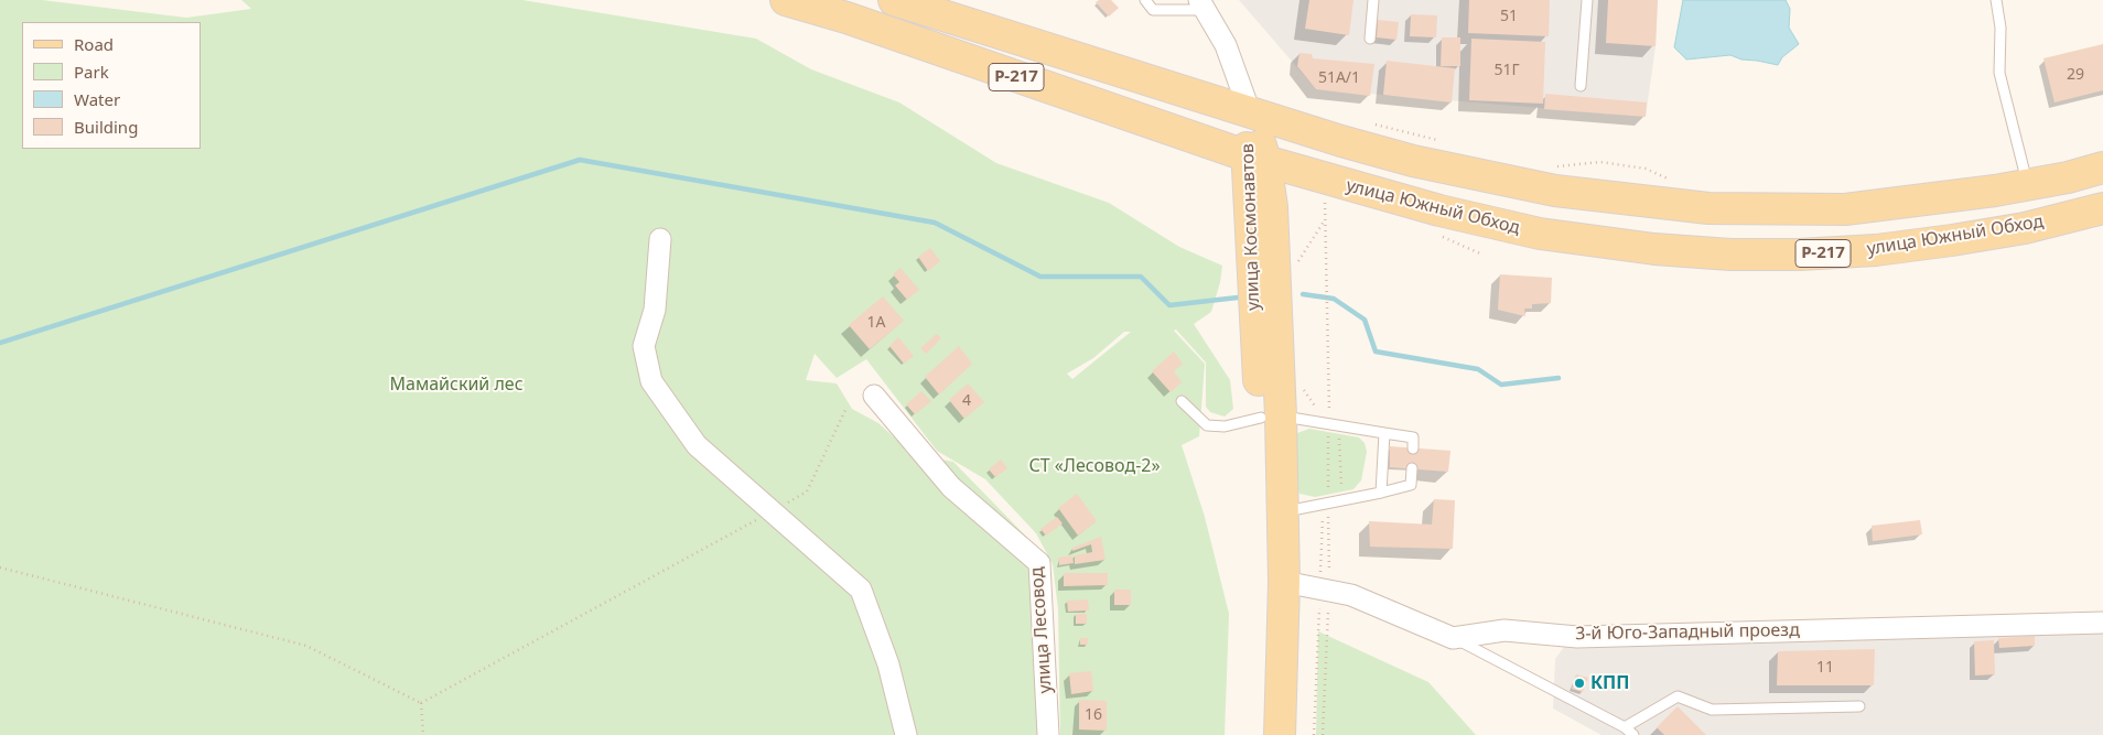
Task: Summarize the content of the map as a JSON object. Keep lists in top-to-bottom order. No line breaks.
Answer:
{"streets":{"main road":["Р-217","улица Южный Обход","улица Космонавтов"],"street":["улица Лесовод","3-й Юго-Западный проезд"]},"crossings":[["Р-217","улица Космонавтов"],["улица Южный Обход","улица Космонавтов"]],"parks":["Мамайский лес","СТ «Лесовод-2»"],"places":["КПП"],"house_numbers":["51","51Г","29","51А/1","1А","4","11","16"],"legend":["Road","Park","Water","Building"]}
